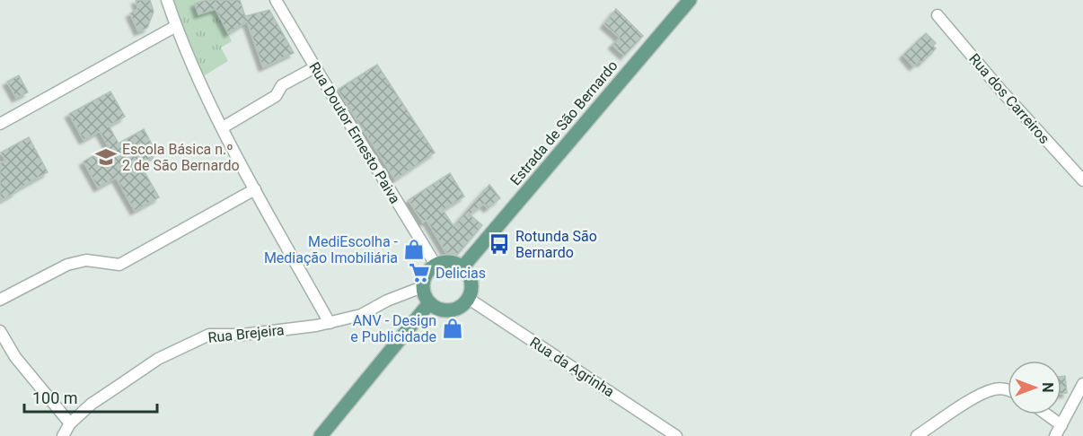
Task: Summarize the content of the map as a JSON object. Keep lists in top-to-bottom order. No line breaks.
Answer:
{"streets":{"main road":["Estrada de São Bernardo"],"street":["Rua dos Carreiros","Rua Doutor Ernesto Paiva","Rua Brejeira","Rua da Agrinha"]},"crossings":[["Estrada de São Bernardo","Rua Doutor Ernesto Paiva"],["Estrada de São Bernardo","Rua Brejeira"],["Estrada de São Bernardo","Rua da Agrinha"],["Rua Doutor Ernesto Paiva","Rua Brejeira"],["Rua Doutor Ernesto Paiva","Rua da Agrinha"],["Rua Brejeira","Rua da Agrinha"]],"places":{"school or university":["Escola Básica n.º 2 de São Bernardo"],"bus stop":["Rotunda São Bernardo"],"shop":["MediEscolha - Mediação Imobiliária","ANV - Design e Publicidade"],"supermarket":["Delicias"]},"scale_bar":"100 m","north":"right"}
